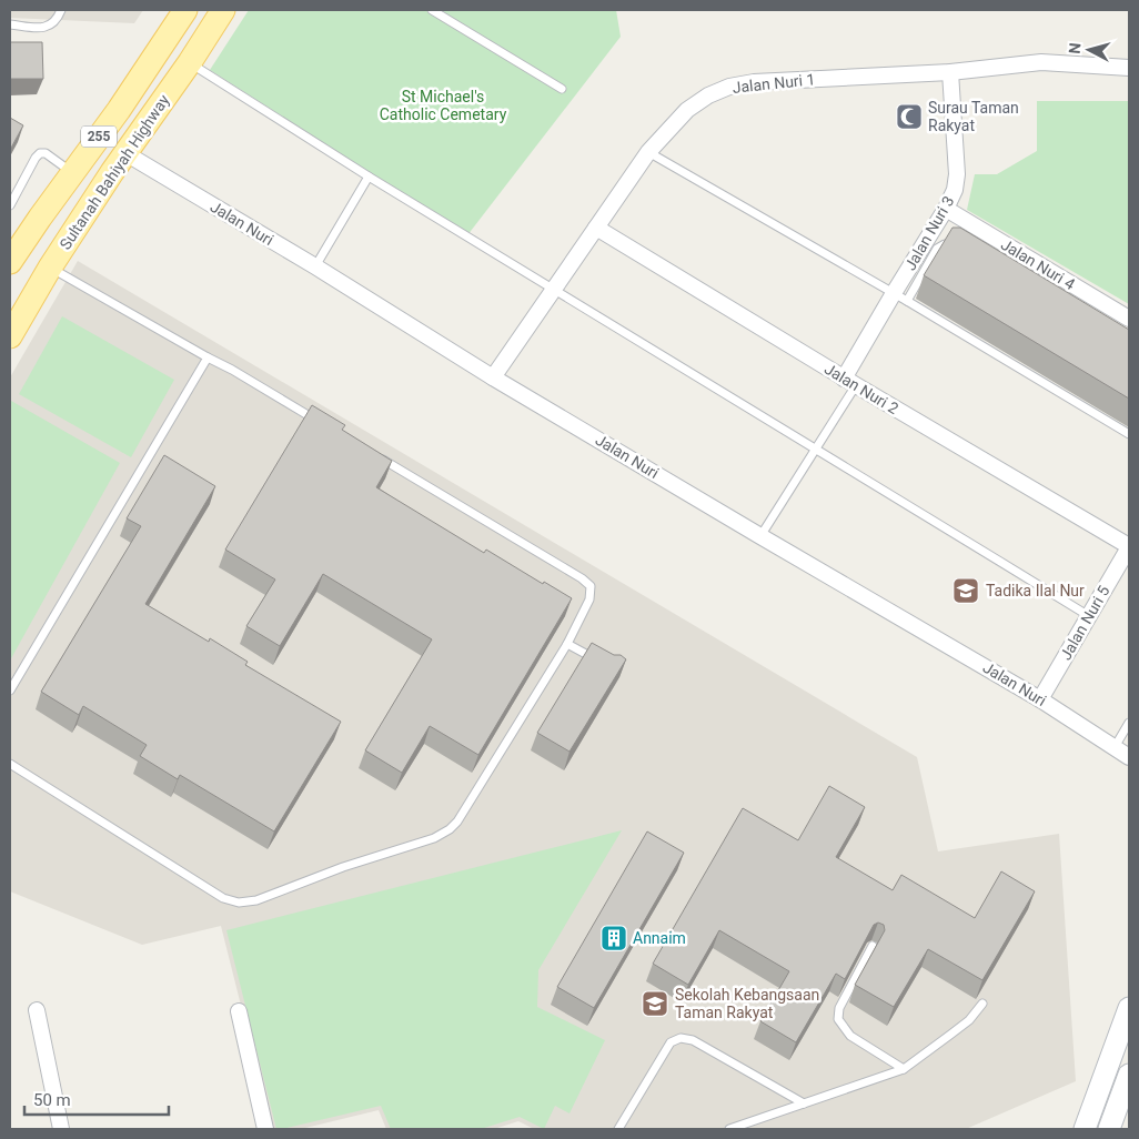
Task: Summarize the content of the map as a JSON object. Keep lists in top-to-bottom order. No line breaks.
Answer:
{"streets":{"main road":["255","Sultanah Bahiyah Highway"],"street":["Jalan Nuri 1","Jalan Nuri","Jalan Nuri 3","Jalan Nuri 4","Jalan Nuri 2","Jalan Nuri 5"]},"crossings":[["Jalan Nuri 1","Jalan Nuri"],["Jalan Nuri 1","Jalan Nuri 3"],["Jalan Nuri 1","Jalan Nuri 2"],["Sultanah Bahiyah Highway","Jalan Nuri"],["Jalan Nuri","Jalan Nuri 5"],["Jalan Nuri 3","Jalan Nuri 4"],["Jalan Nuri 3","Jalan Nuri 2"],["Jalan Nuri 2","Jalan Nuri 5"]],"parks":["St Michael's Catholic Cemetary"],"places":{"mosque":["Surau Taman Rakyat"],"school or university":["Tadika Ilal Nur","Sekolah Kebangsaan Taman Rakyat"],"building":["Annaim"]},"scale_bar":"50 m","north":"left"}
